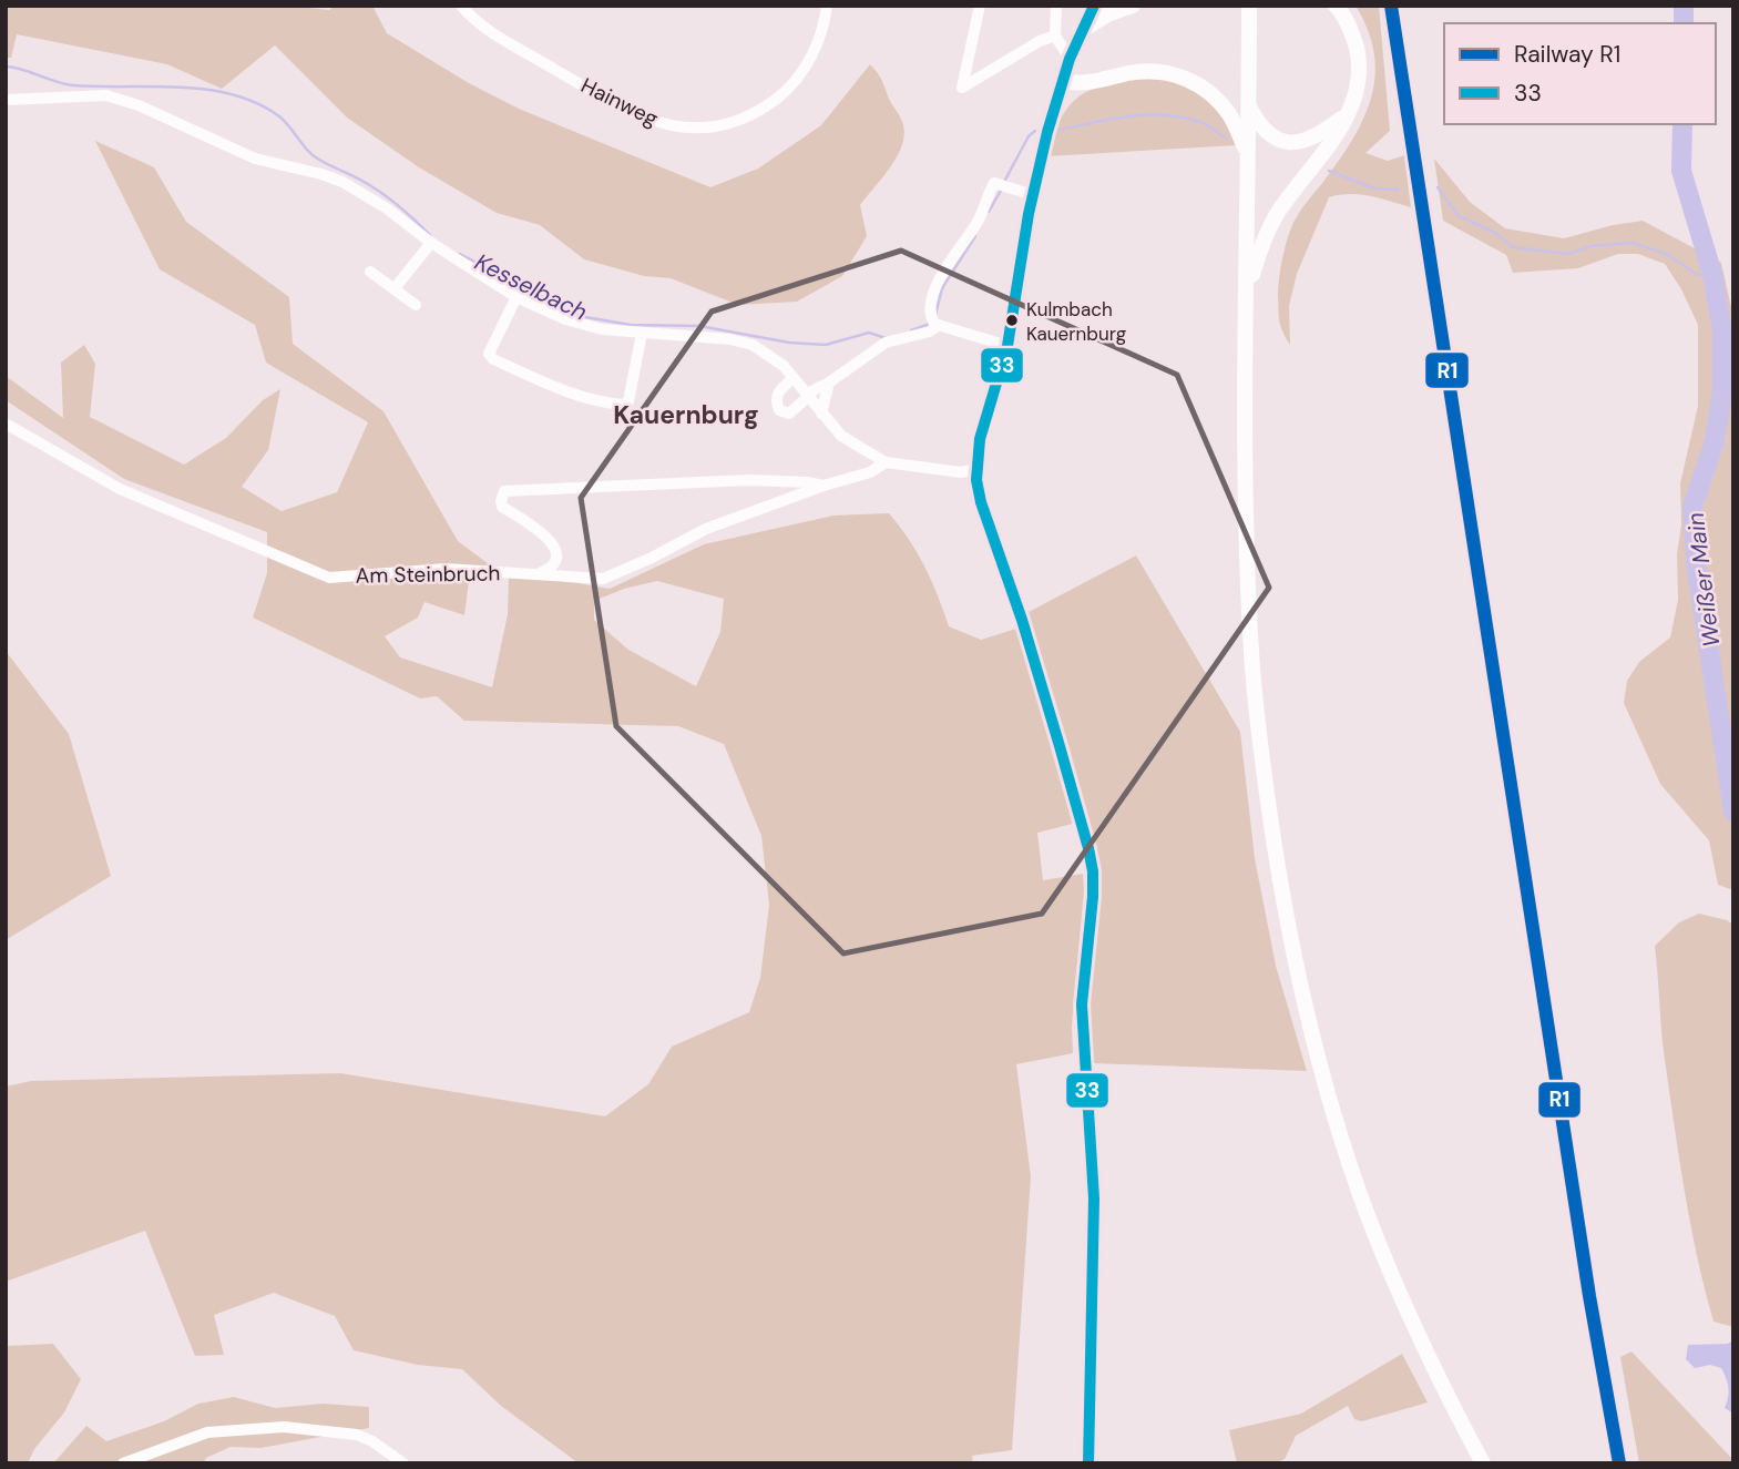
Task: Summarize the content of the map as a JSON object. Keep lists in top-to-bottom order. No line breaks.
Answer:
{"streets":{"street":["Hainweg","Am Steinbruch"]},"districts":["Kauernburg"],"water":["Kesselbach","Weißer Main"],"places":["Kulmbach Kauernburg"],"lines":["rail line R1","transit line 33"],"legend":["Railway R1","33"]}
